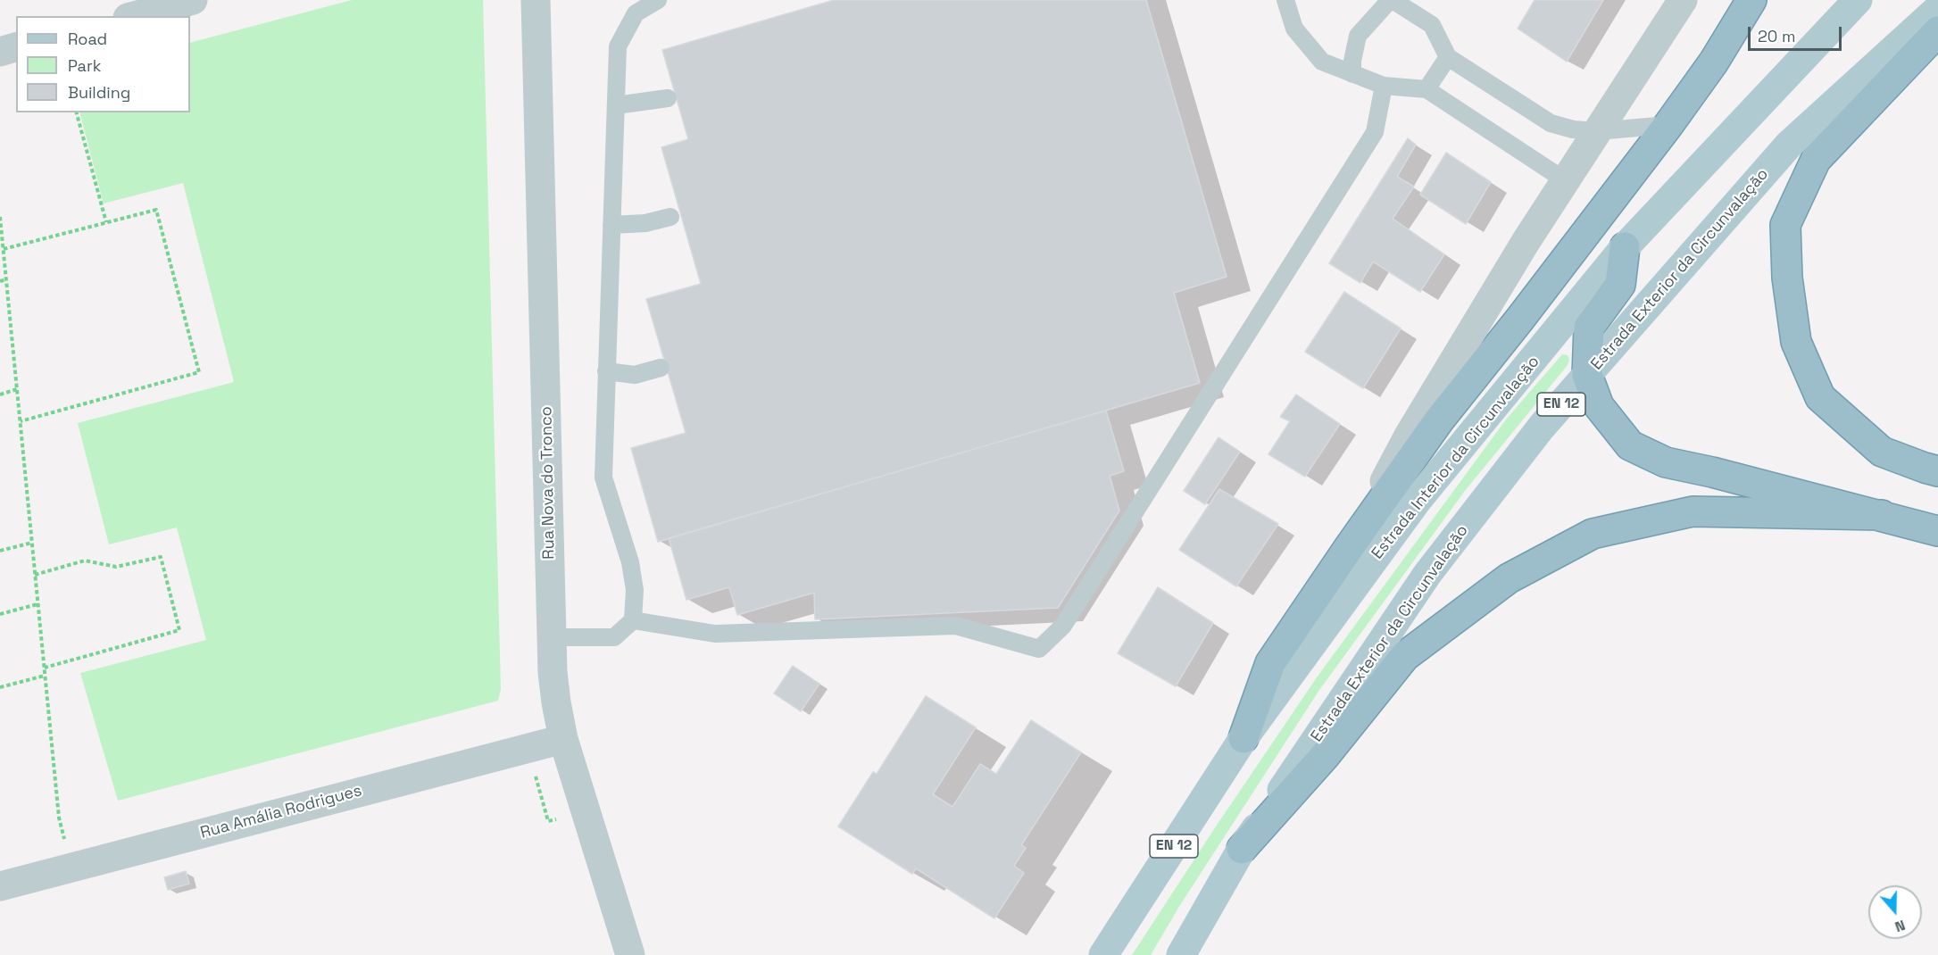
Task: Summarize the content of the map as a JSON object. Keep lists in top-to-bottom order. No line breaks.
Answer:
{"streets":{"main road":["Estrada Exterior da Circunvalação","EN 12","Estrada Interior da Circunvalação"],"street":["Rua Nova do Tronco","Rua Amália Rodrigues"]},"crossings":[["Rua Nova do Tronco","Rua Amália Rodrigues"]],"legend":["Road","Park","Building"],"scale_bar":"20 m","north":"bottom"}
